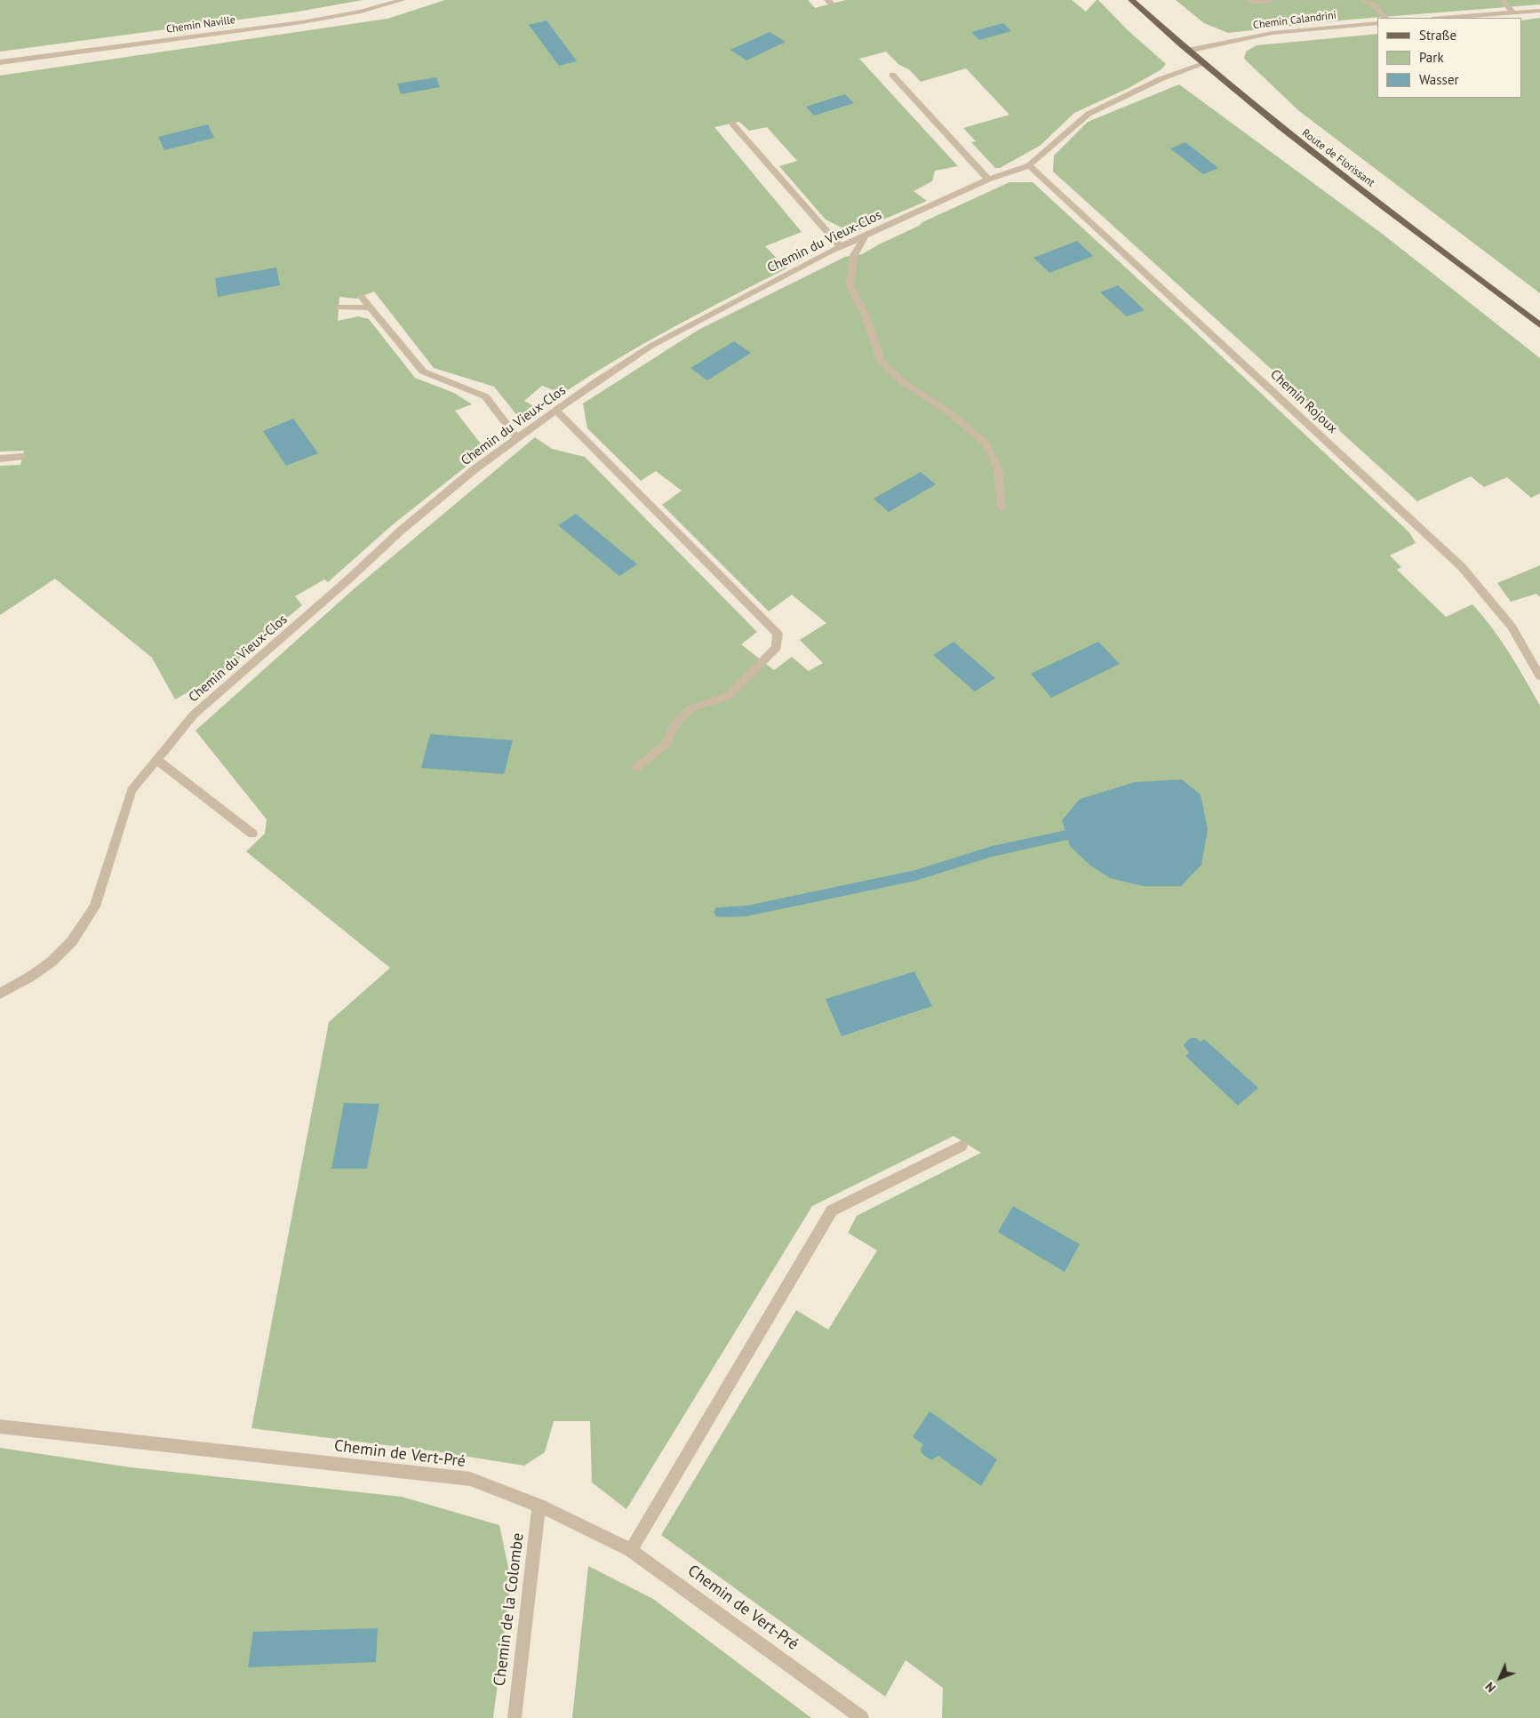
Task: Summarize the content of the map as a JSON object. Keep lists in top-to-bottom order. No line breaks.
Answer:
{"streets":{"main road":["Route de Florissant"],"street":["Chemin Calandrini","Chemin Naville","Chemin du Vieux-Clos","Chemin Rojoux","Chemin de Vert-Pré","Chemin de la Colombe"]},"crossings":[["Chemin Calandrini","Route de Florissant"],["Route de Florissant","Chemin du Vieux-Clos"],["Chemin du Vieux-Clos","Chemin Rojoux"],["Chemin de Vert-Pré","Chemin de la Colombe"]],"legend":["Straße","Park","Wasser"],"north":"bottom left"}
